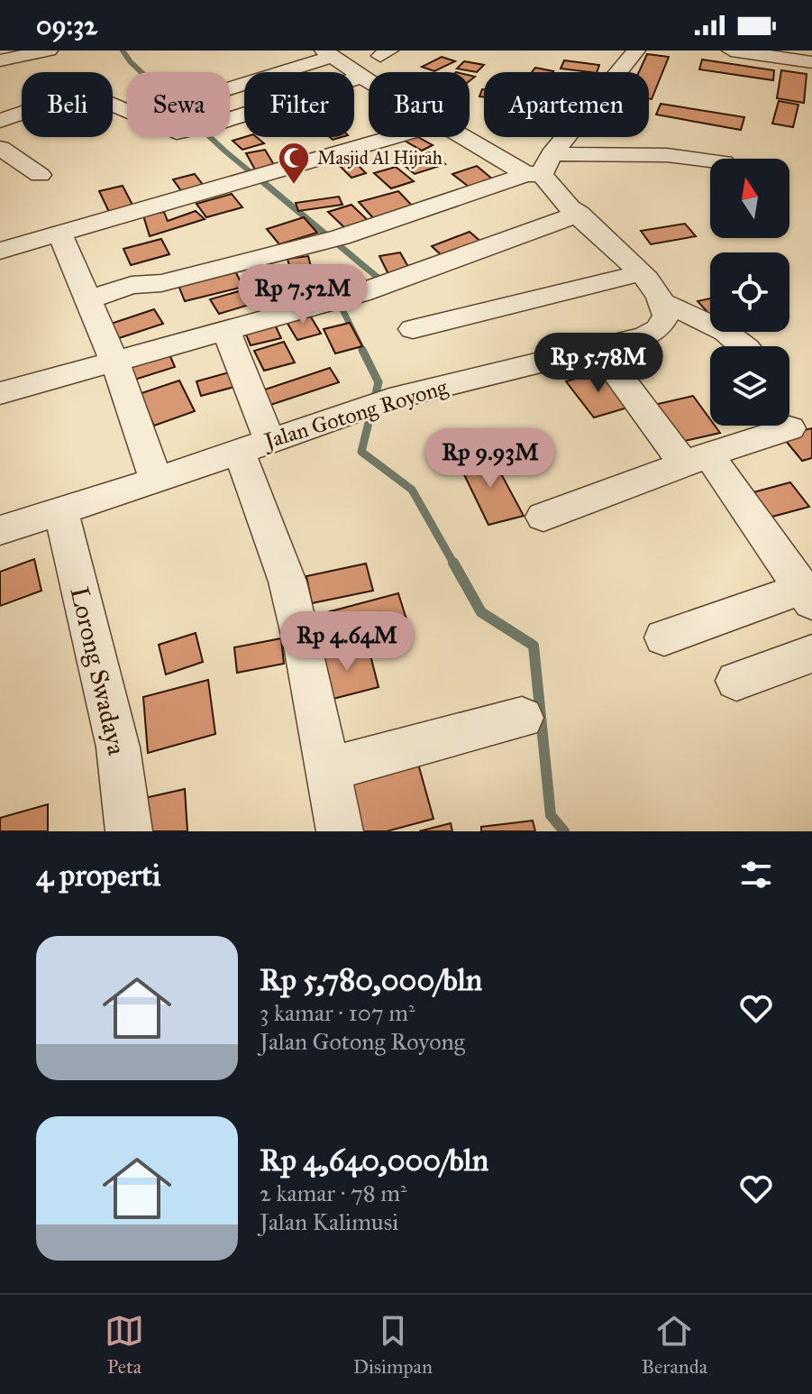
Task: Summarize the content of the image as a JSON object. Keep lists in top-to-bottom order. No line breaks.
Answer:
{"streets":{"street":["Jalan Gotong Royong","Lorong Swadaya"]},"crossings":[["Jalan Gotong Royong","Lorong Swadaya"]],"places":{"mosque":["Masjid Al Hijrah"]},"north":"top","page":{"status":"09:32","chip":["Beli","Sewa","Filter","Baru","Apartemen"],"price":["Rp 7.52M","Rp 5.78M","Rp 9.93M","Rp 4.64M"],"heading":"4 properti","list":[{"name":"Rp 5,780,000/bln","note":"3 kamar · 107 m² · Jalan Gotong Royong"},{"name":"Rp 4,640,000/bln","note":"2 kamar · 78 m² · Jalan Kalimusi"}],"tabs":["Peta","Disimpan","Beranda"]}}
